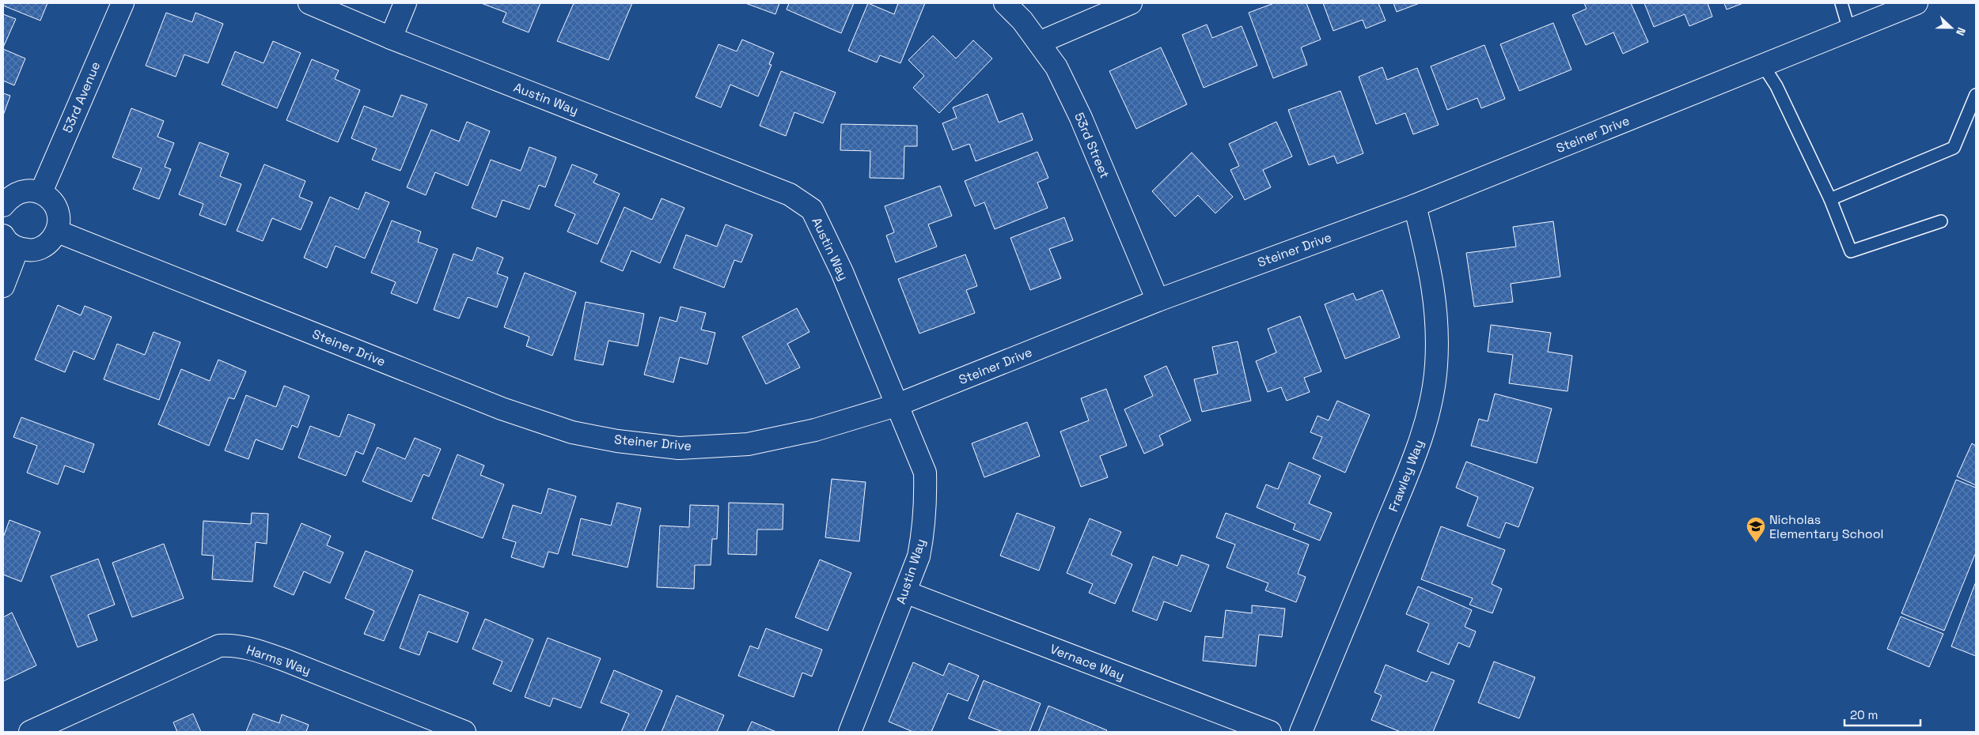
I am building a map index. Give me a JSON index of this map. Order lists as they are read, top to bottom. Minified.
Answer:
{"streets":{"street":["53rd Avenue","Austin Way","Steiner Drive","53rd Street","Frawley Way","Harms Way","Vernace Way"]},"crossings":[["Austin Way","Steiner Drive"],["Austin Way","Vernace Way"],["Steiner Drive","53rd Street"],["Steiner Drive","Frawley Way"]],"places":{"school or university":["Nicholas Elementary School"]},"scale_bar":"20 m","north":"right"}
